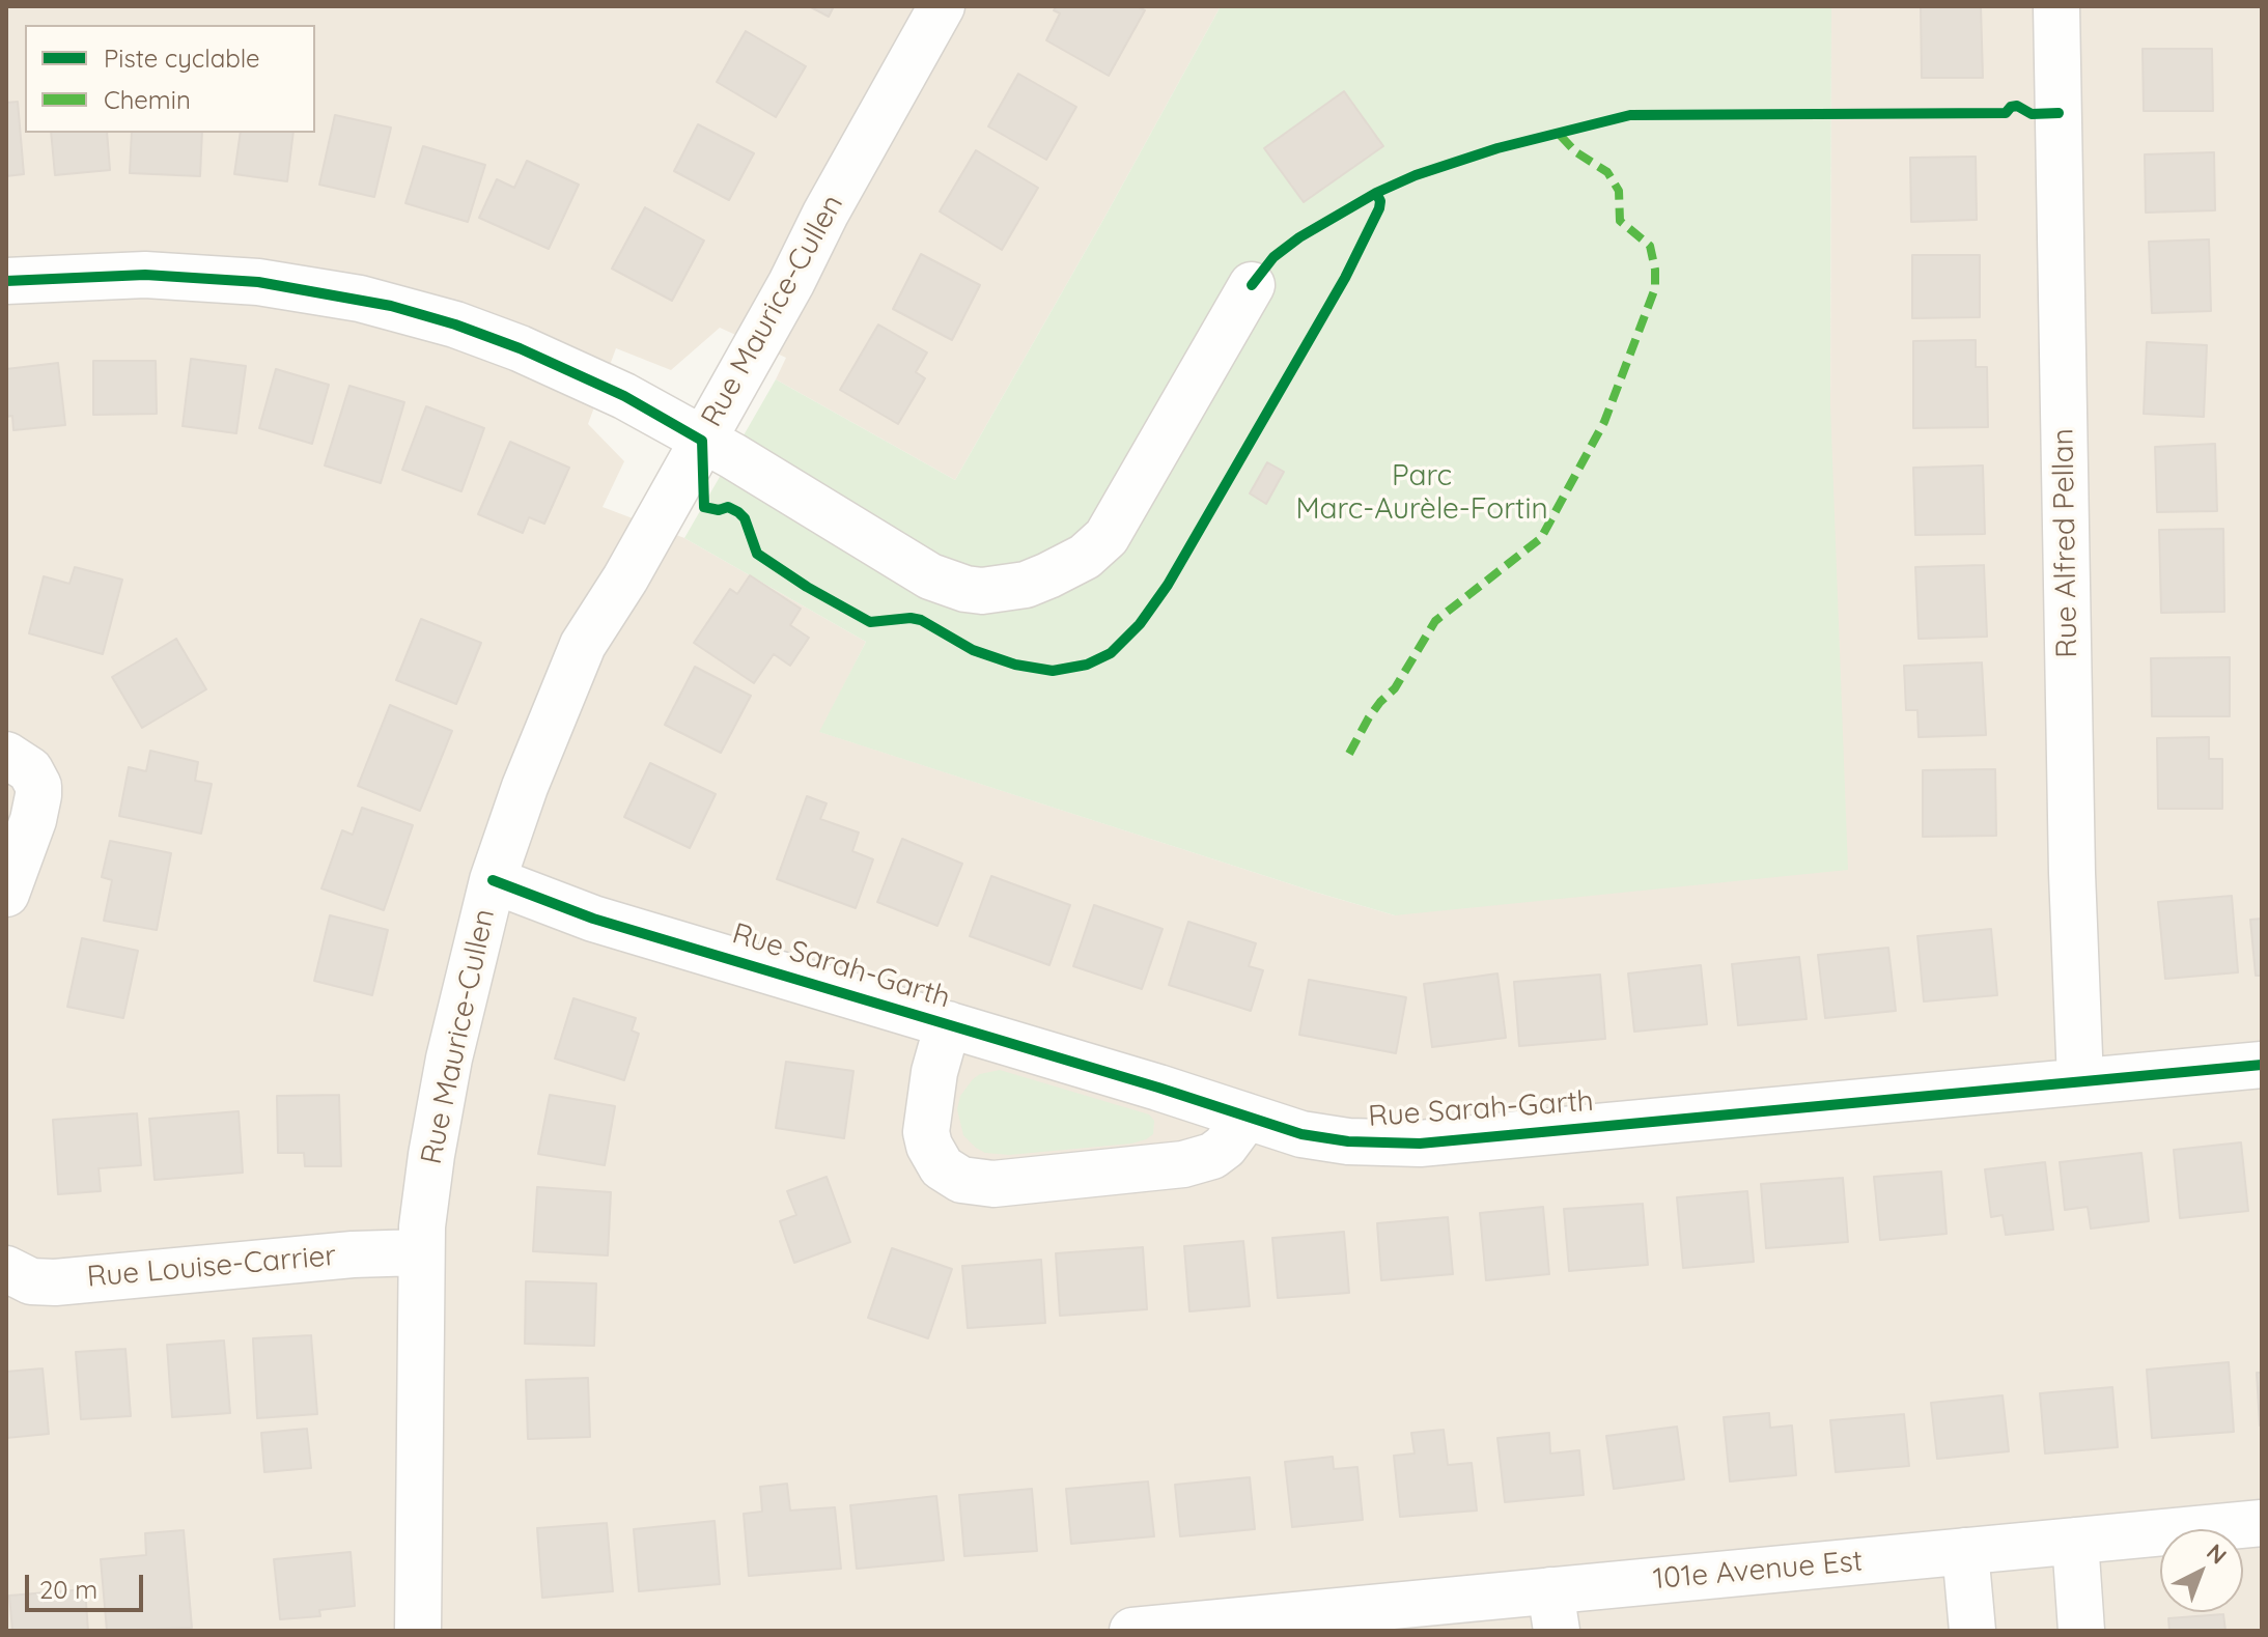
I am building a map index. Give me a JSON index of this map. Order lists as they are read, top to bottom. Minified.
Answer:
{"streets":{"street":["Rue Maurice-Cullen","Rue Alfred Pellan","Rue Sarah-Garth","Rue Louise-Carrier","101e Avenue Est"]},"crossings":[["Rue Maurice-Cullen","Rue Sarah-Garth"],["Rue Maurice-Cullen","Rue Louise-Carrier"],["Rue Alfred Pellan","Rue Sarah-Garth"]],"parks":["Parc Marc-Aurèle-Fortin"],"legend":["Piste cyclable","Chemin"],"scale_bar":"20 m","north":"top right"}
